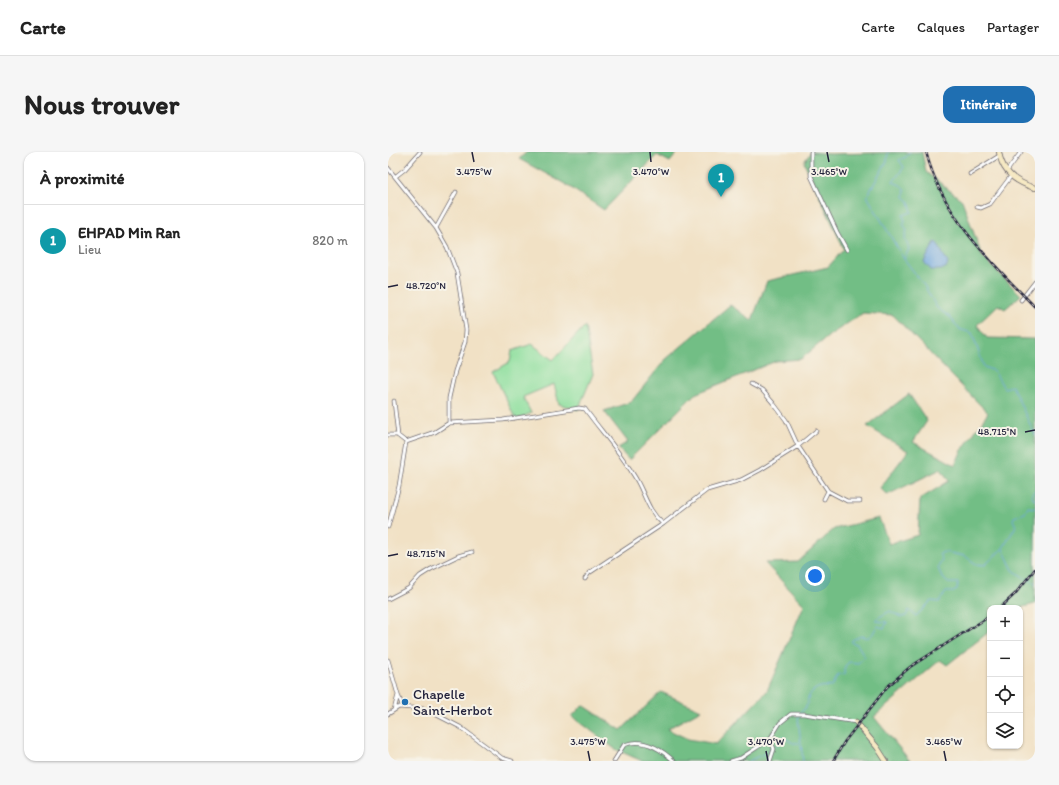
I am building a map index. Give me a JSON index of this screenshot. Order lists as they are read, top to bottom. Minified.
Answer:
{"places":["Chapelle Saint-Herbot"],"page":{"header":"Carte","nav":["Carte","Calques","Partager"],"buttons":"Itinéraire","title":"Nous trouver","heading":"À proximité","pins":"1","list":[{"mark":"1","name":"EHPAD Min Ran","note":"Lieu","value":"820 m"}],"map_buttons":["+","−"]},"coordinates":["3.475°W","3.470°W","3.465°W","48.720°N","48.715°N"]}
